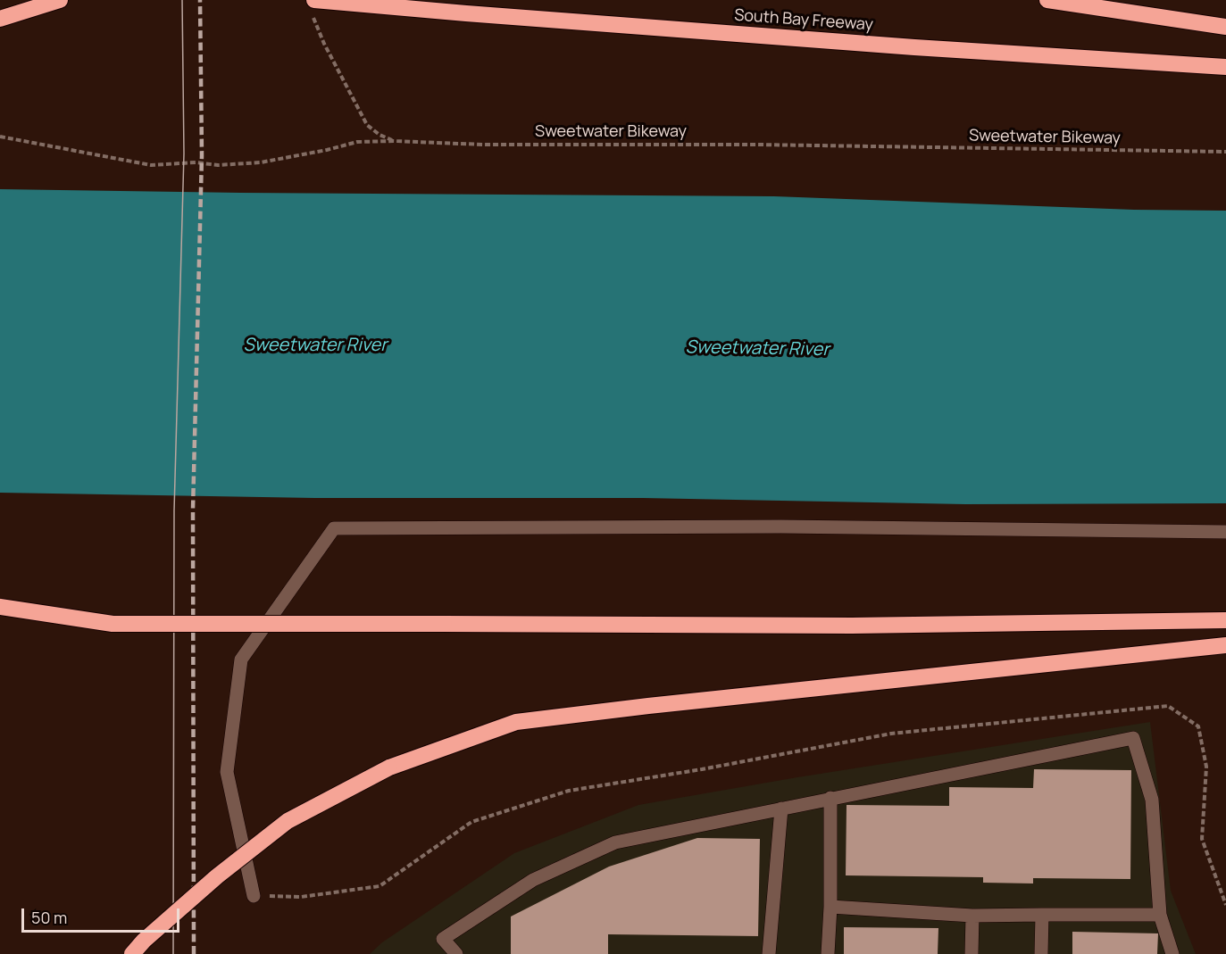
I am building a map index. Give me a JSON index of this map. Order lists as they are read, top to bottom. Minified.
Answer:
{"streets":{"highway":["South Bay Freeway"],"path":["Sweetwater Bikeway"]},"water":["Sweetwater River"],"scale_bar":"50 m"}
